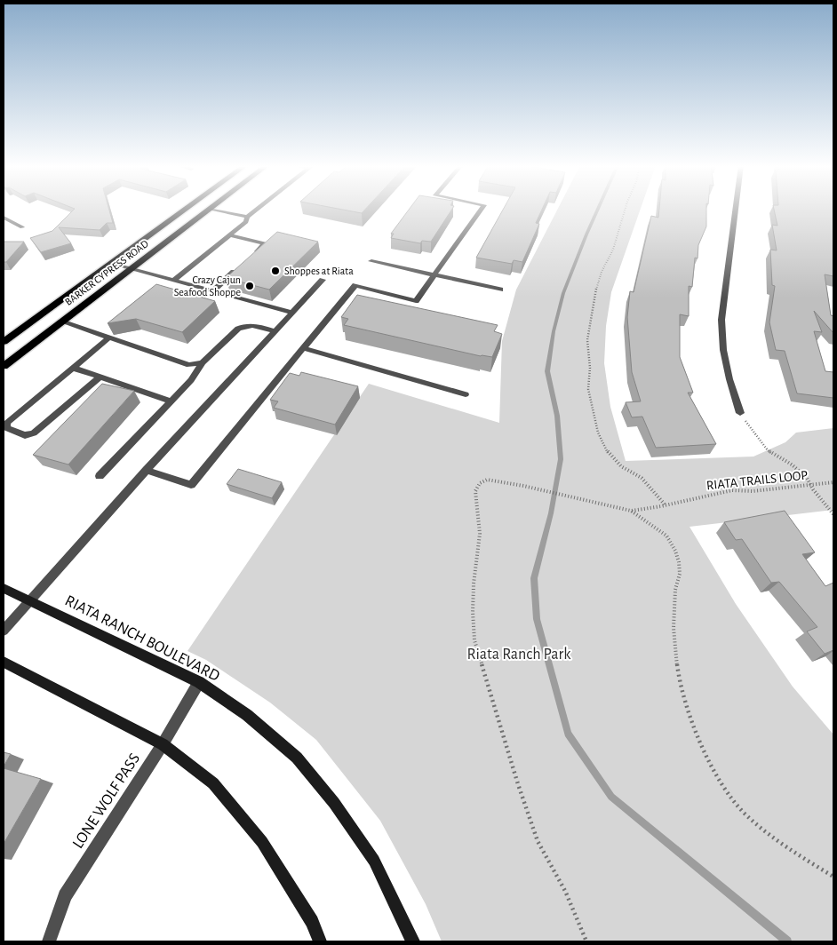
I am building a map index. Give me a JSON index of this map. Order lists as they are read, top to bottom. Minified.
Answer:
{"streets":{"main road":["BARKER CYPRESS ROAD"],"street":["RIATA RANCH BOULEVARD","LONE WOLF PASS"],"path":["RIATA TRAILS LOOP"]},"crossings":[["RIATA RANCH BOULEVARD","LONE WOLF PASS"]],"parks":["Riata Ranch Park"],"places":["Shoppes at Riata","Crazy Cajun Seafood Shoppe"]}
